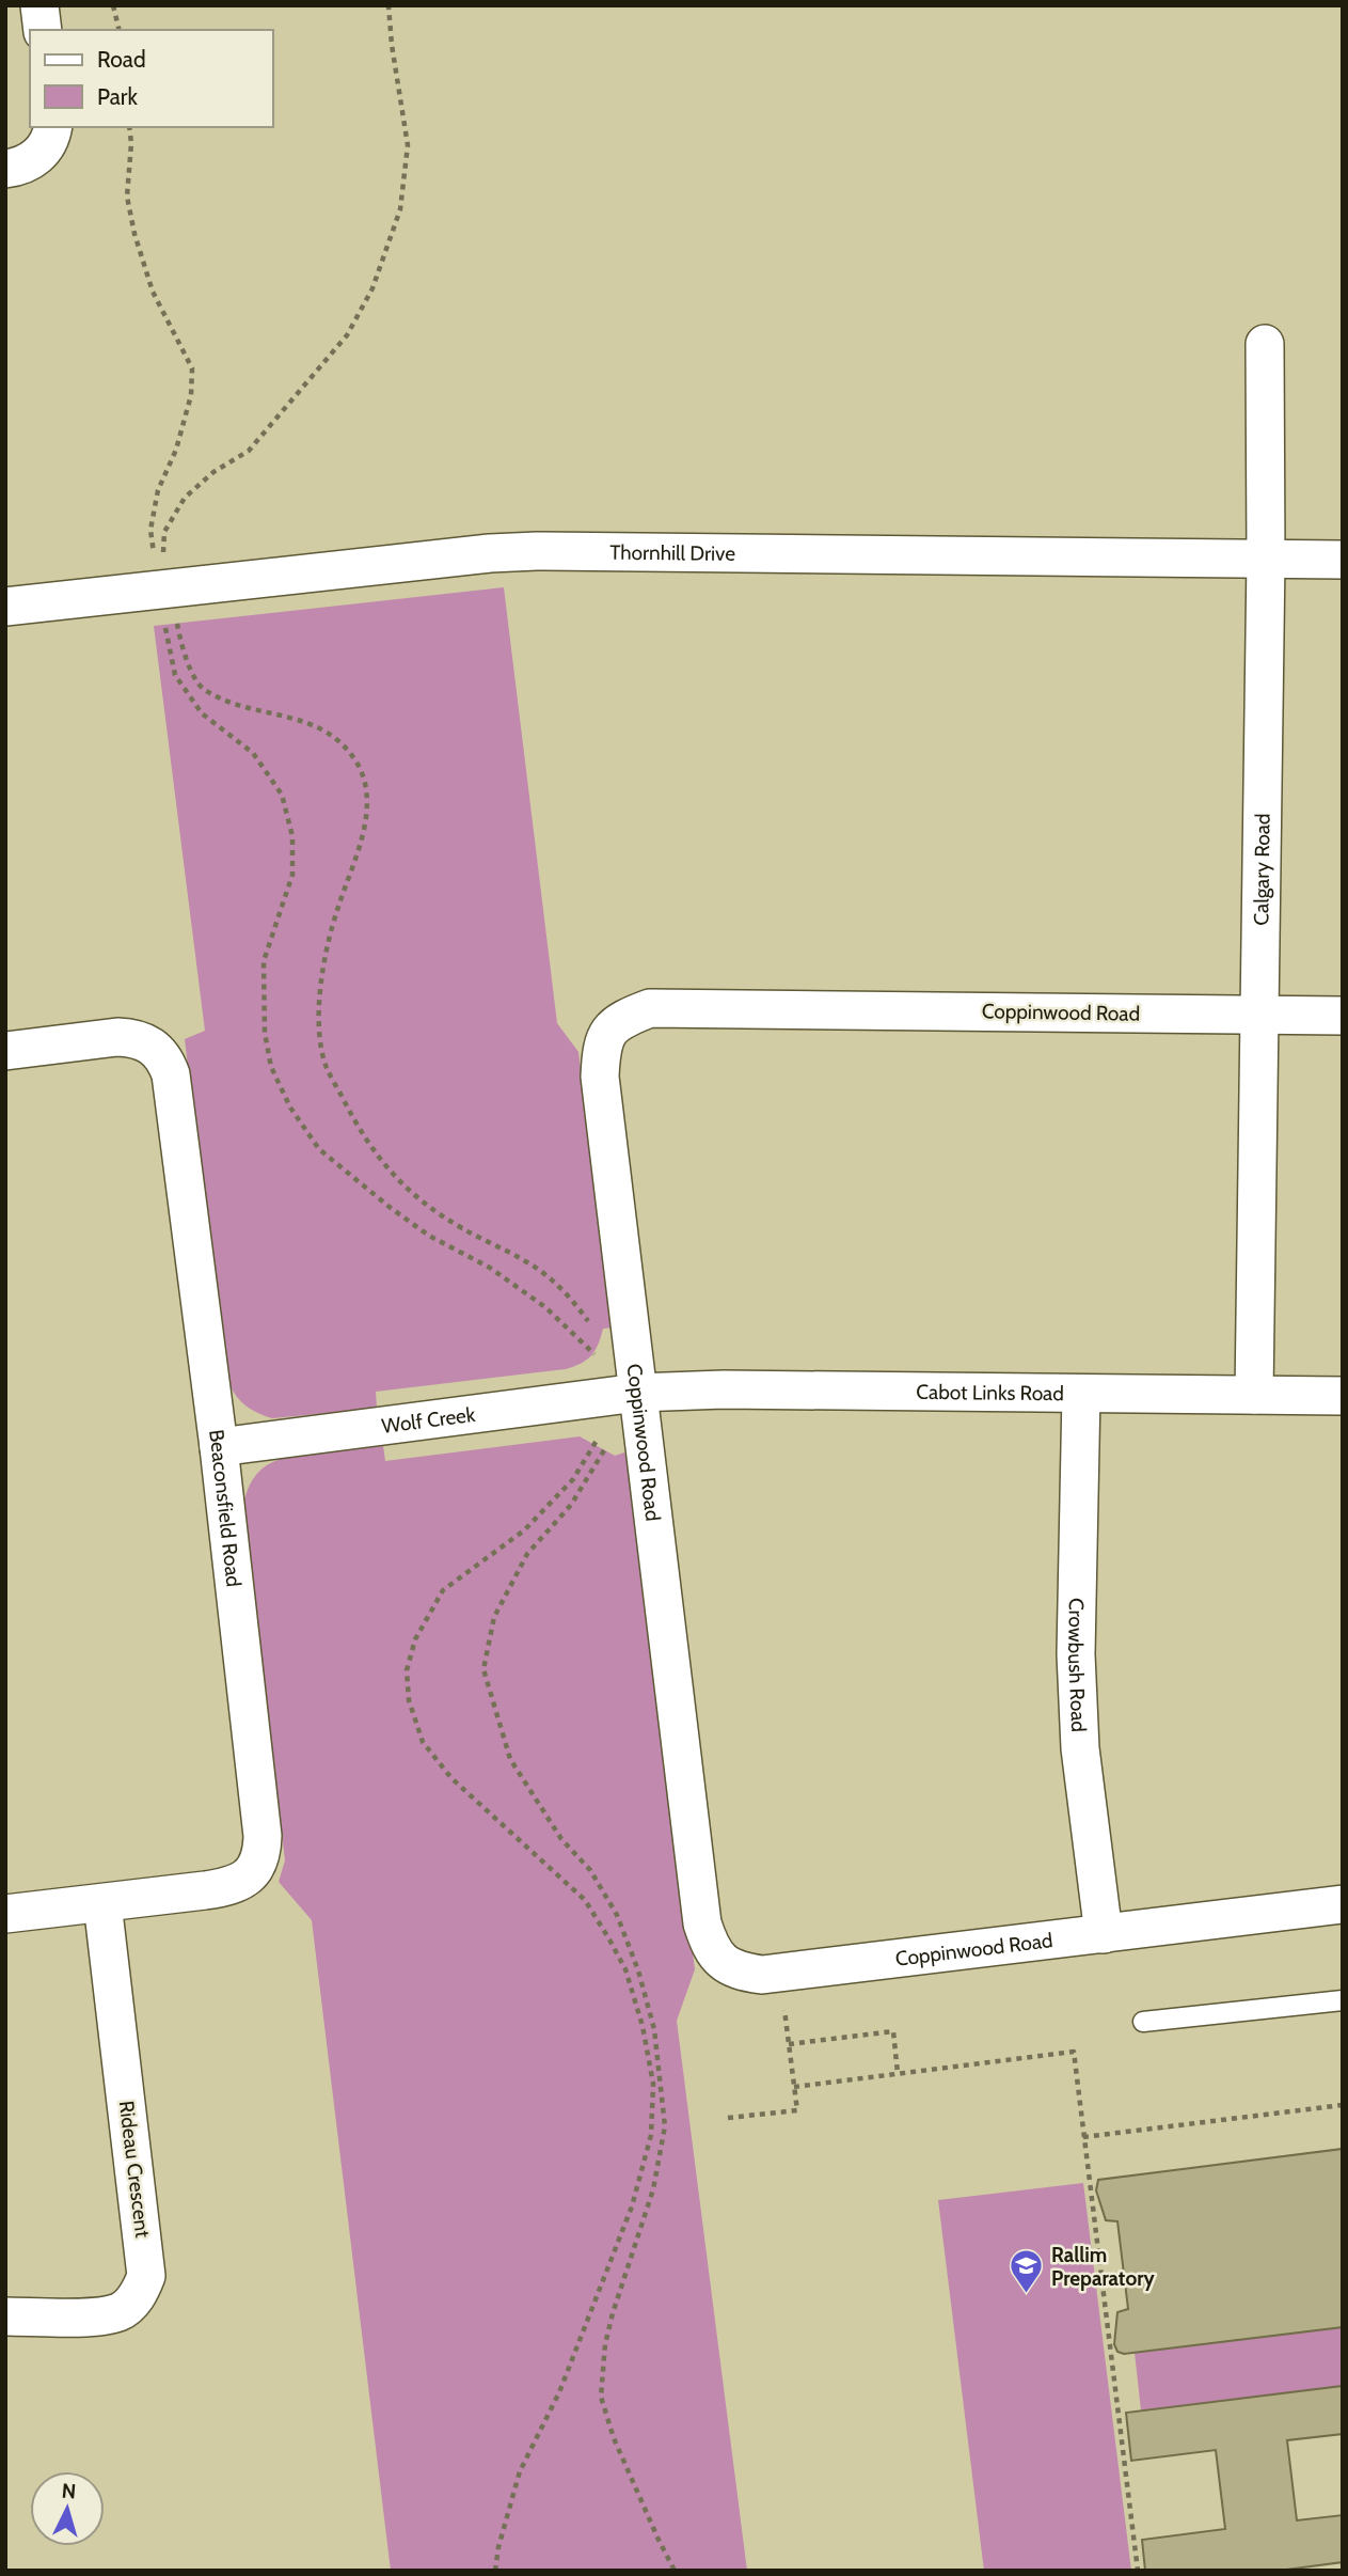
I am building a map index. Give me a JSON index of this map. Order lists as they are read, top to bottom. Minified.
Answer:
{"streets":{"street":["Thornhill Drive","Calgary Road","Coppinwood Road","Cabot Links Road","Wolf Creek","Beaconsfield Road","Crowbush Road","Rideau Crescent"]},"crossings":[["Thornhill Drive","Calgary Road"],["Calgary Road","Coppinwood Road"],["Calgary Road","Cabot Links Road"],["Coppinwood Road","Cabot Links Road"],["Coppinwood Road","Wolf Creek"],["Coppinwood Road","Crowbush Road"],["Cabot Links Road","Wolf Creek"],["Cabot Links Road","Crowbush Road"],["Wolf Creek","Beaconsfield Road"],["Beaconsfield Road","Rideau Crescent"]],"places":{"school or university":["Rallim Preparatory"]},"legend":["Road","Park"],"north":"top"}
